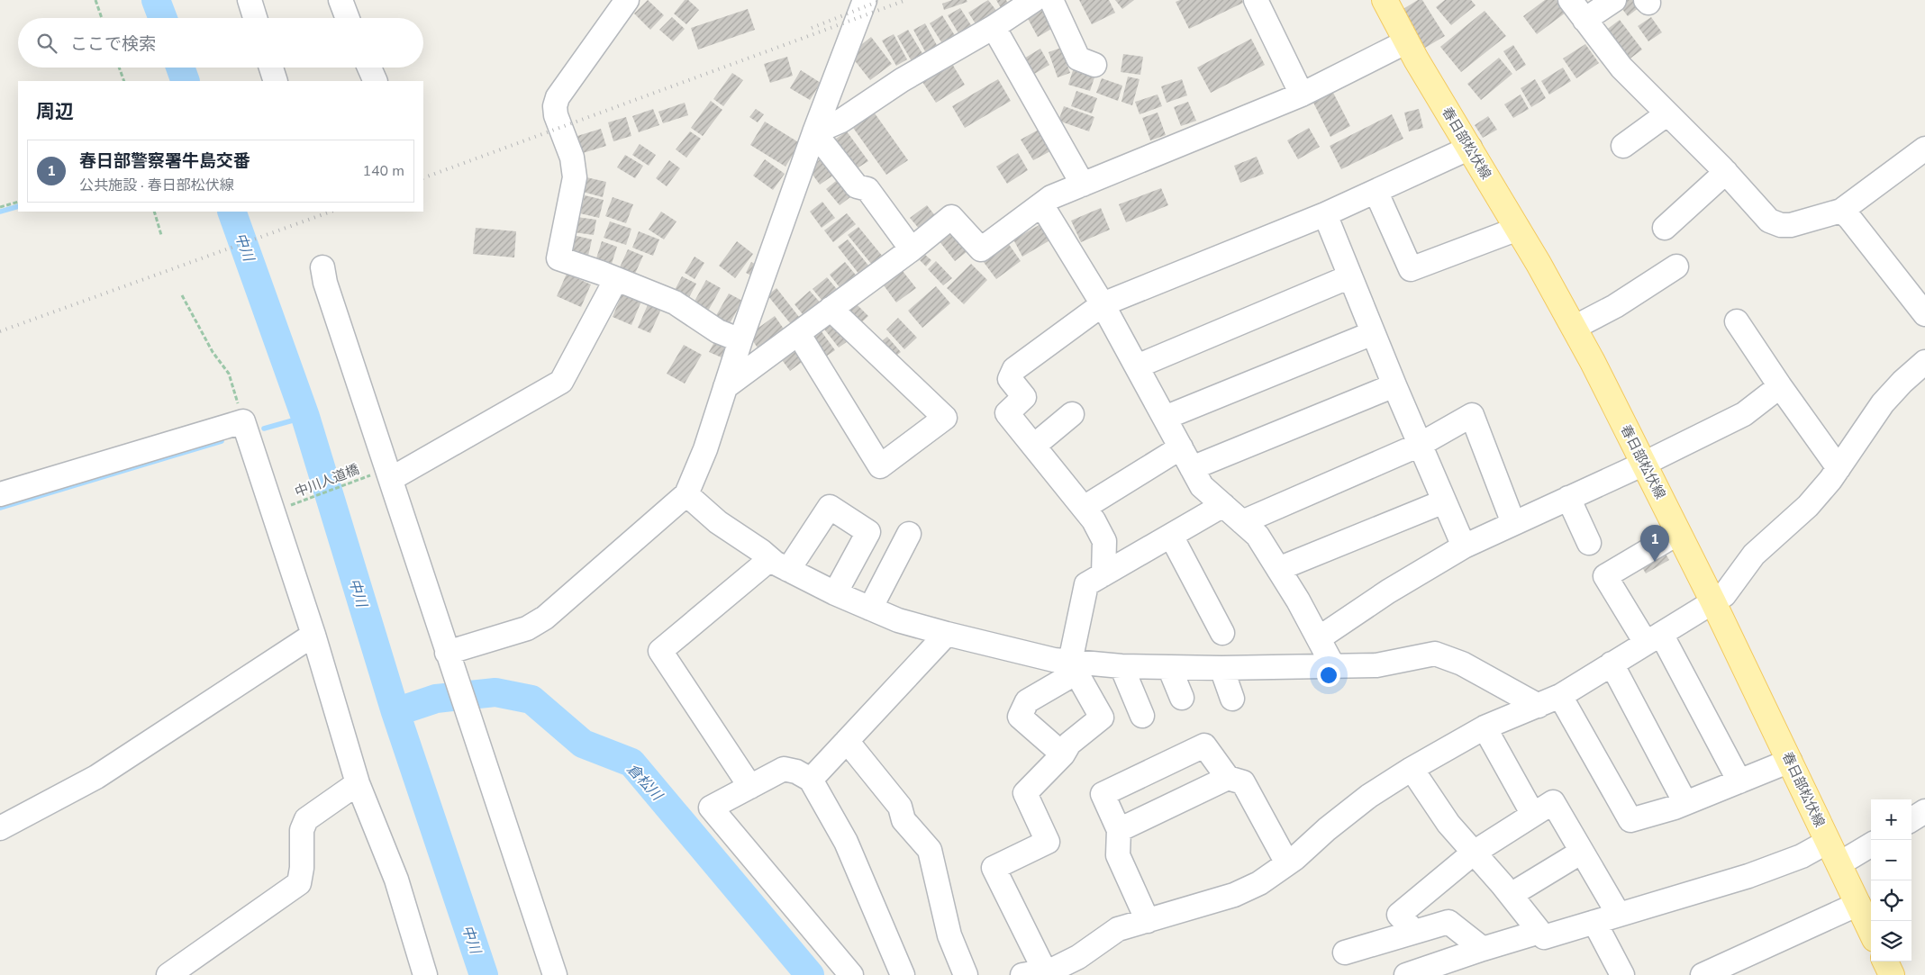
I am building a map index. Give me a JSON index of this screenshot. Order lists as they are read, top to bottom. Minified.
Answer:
{"streets":{"main road":["春日部松伏線"],"path":["中川人道橋"]},"water":["中川","倉松川"],"page":{"search":"ここで検索","heading":"周辺","list":[{"mark":"1","name":"春日部警察署牛島交番","note":"公共施設 · 春日部松伏線","value":"140 m"}],"pins":"1","map_buttons":["+","−"]}}
